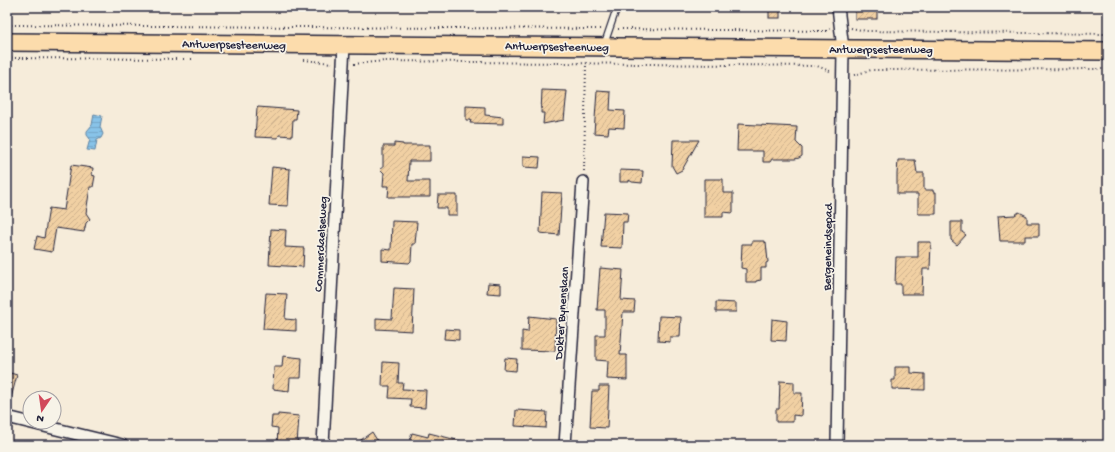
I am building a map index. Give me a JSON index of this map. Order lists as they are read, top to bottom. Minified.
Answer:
{"streets":{"main road":["Antwerpsesteenweg"],"street":["Commerdaelseweg","Bergeneindsepad","Dokter Bynenslaan"]},"crossings":[["Antwerpsesteenweg","Commerdaelseweg"],["Antwerpsesteenweg","Bergeneindsepad"]],"north":"bottom"}
